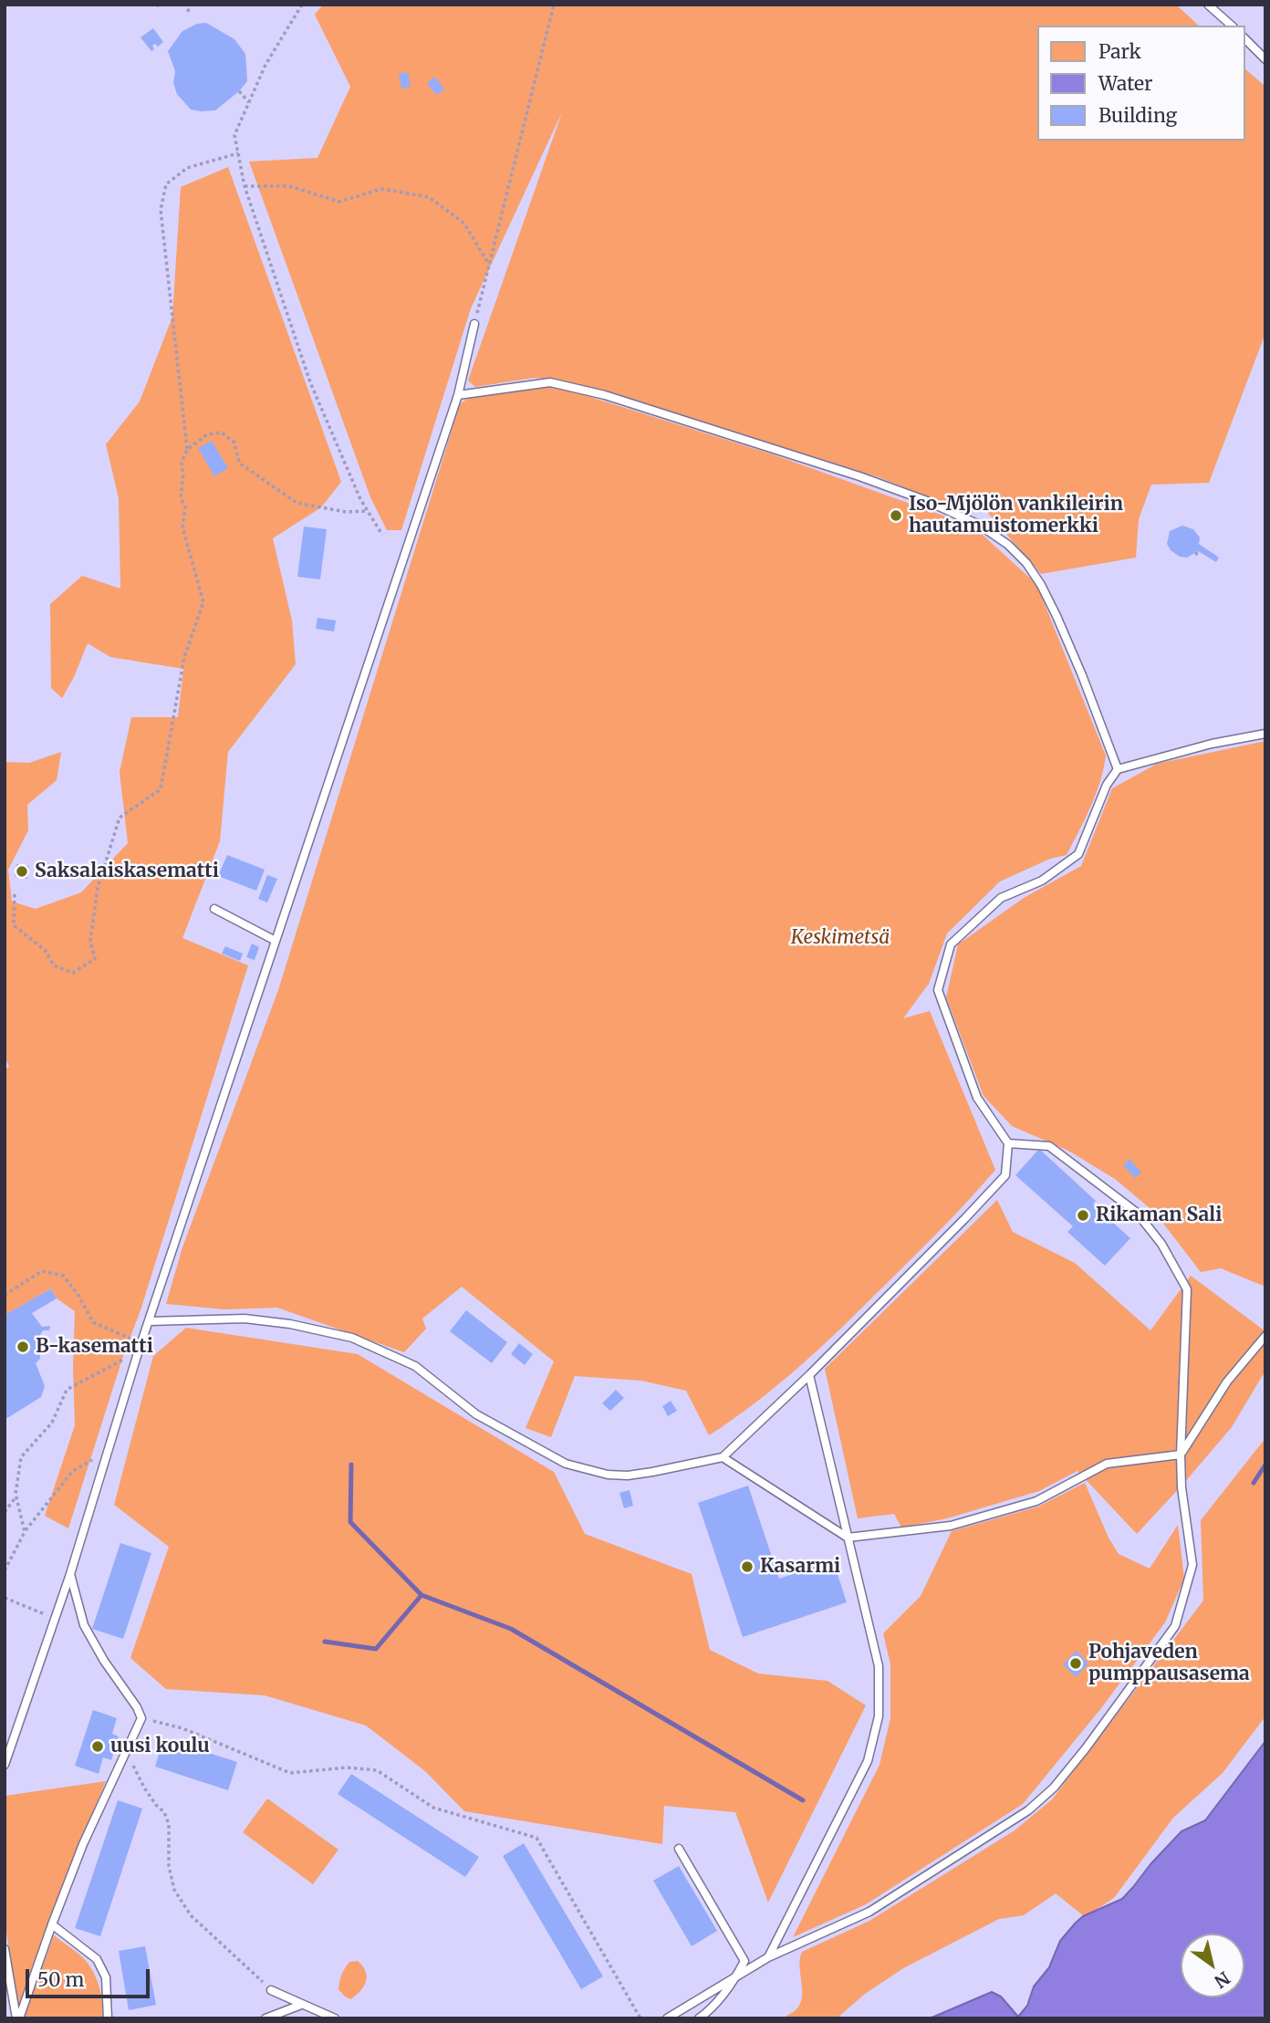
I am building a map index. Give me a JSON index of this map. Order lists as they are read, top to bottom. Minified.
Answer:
{"parks":["Keskimetsä"],"places":["Iso-Mjölön vankileirin hautamuistomerkki","Saksalaiskasematti","Rikaman Sali","B-kasematti","Kasarmi","Pohjaveden pumppausasema","uusi koulu"],"legend":["Park","Water","Building"],"scale_bar":"50 m","north":"bottom right"}
